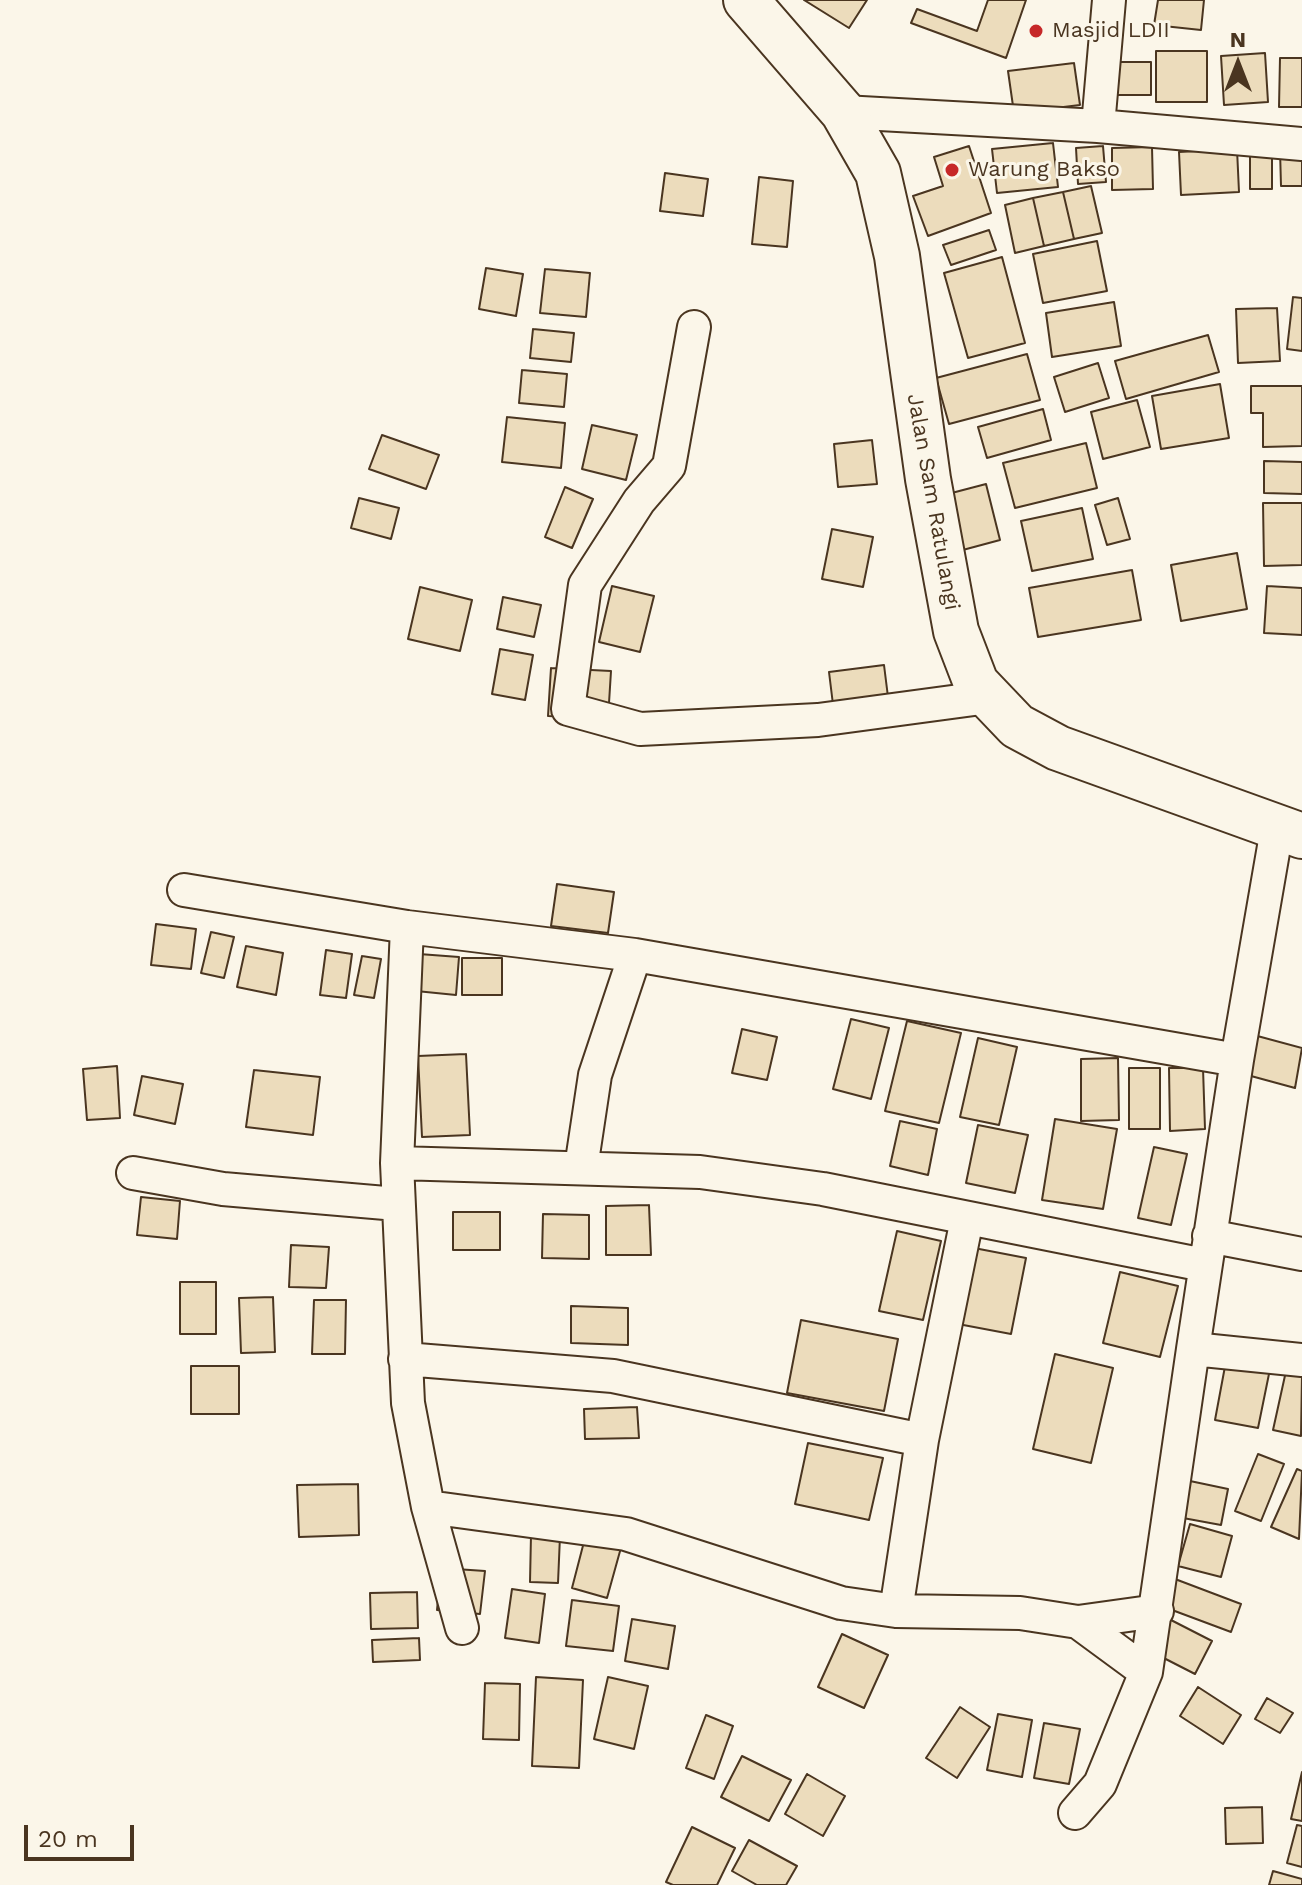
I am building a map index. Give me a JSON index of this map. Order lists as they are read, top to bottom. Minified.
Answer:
{"streets":{"street":["Jalan Sam Ratulangi"]},"places":["Masjid LDII","Warung Bakso"],"scale_bar":"20 m","north":"top"}
